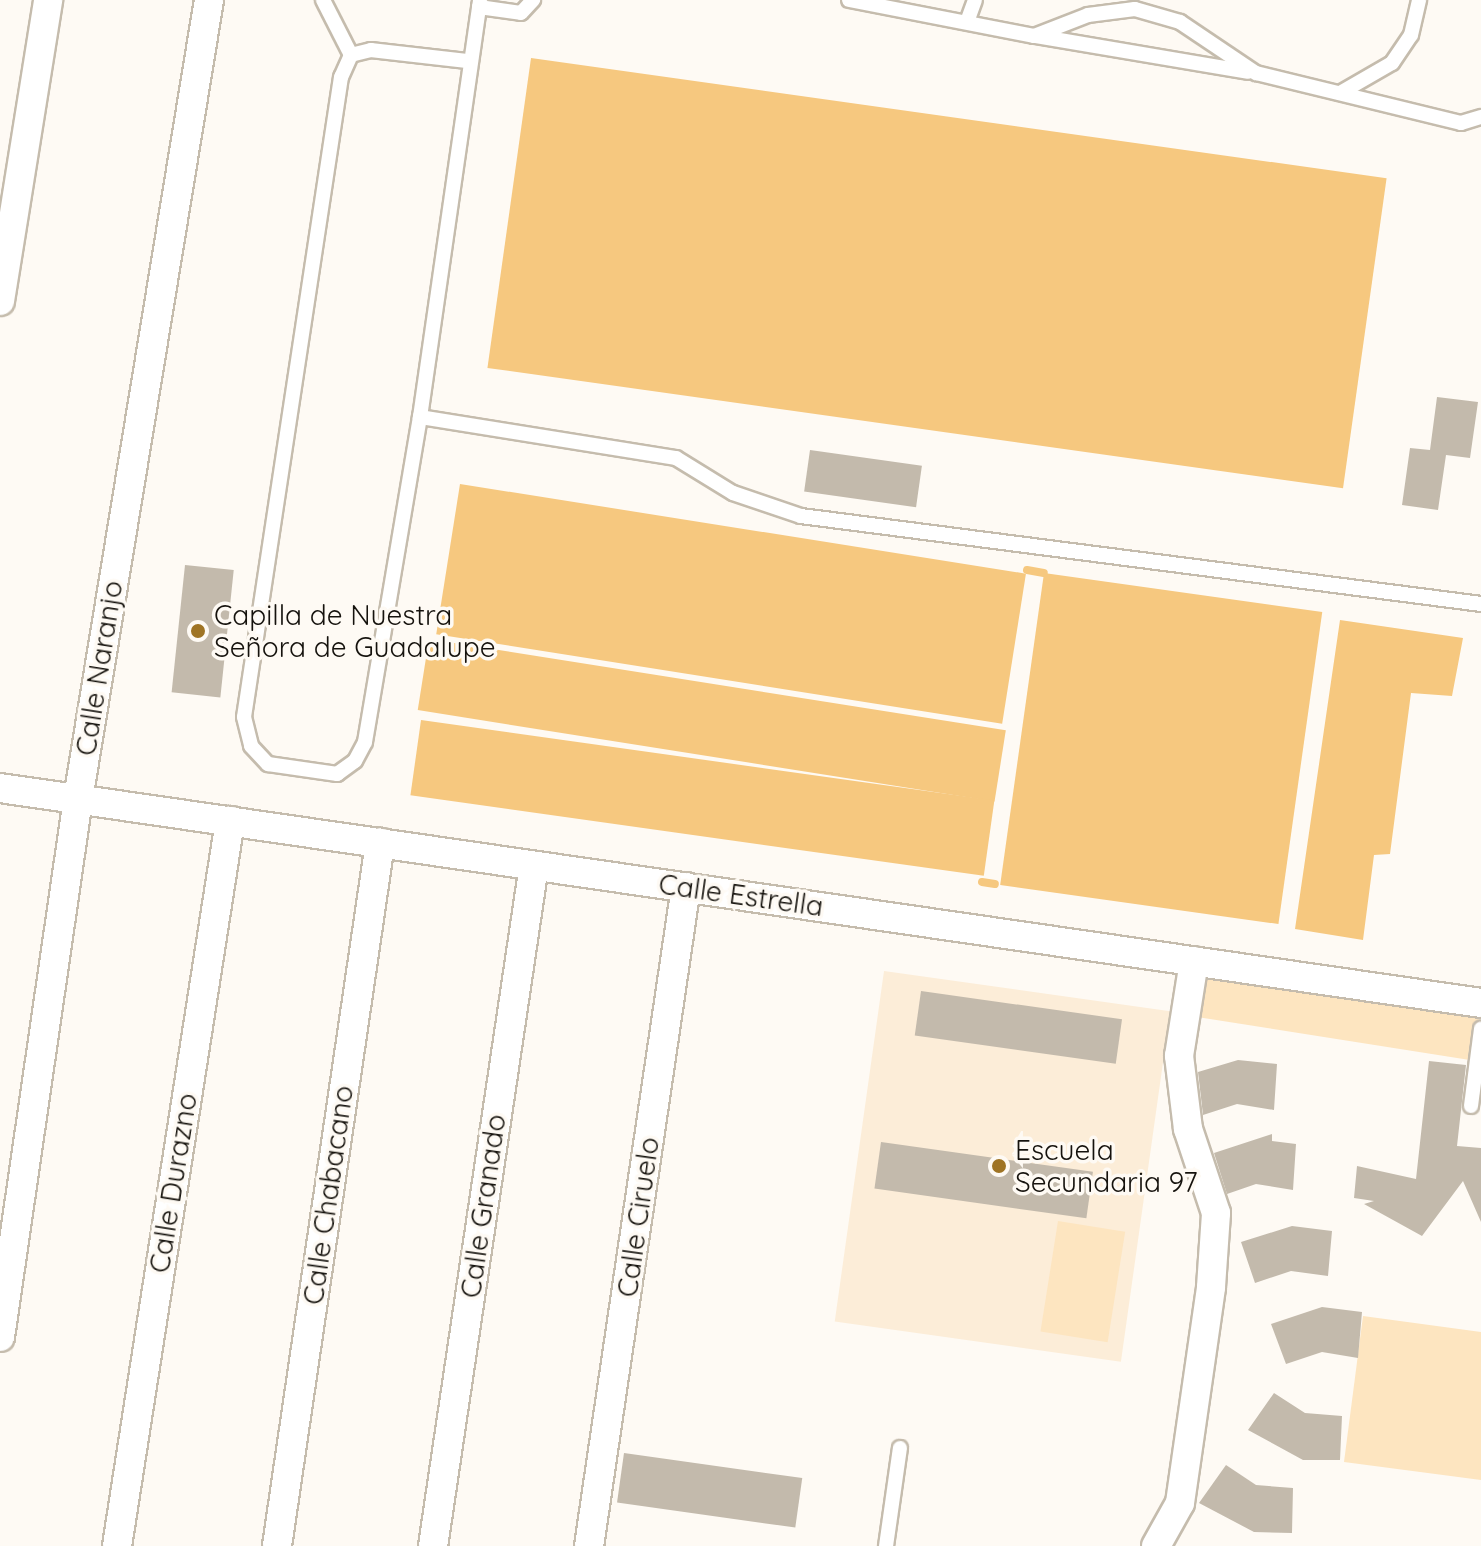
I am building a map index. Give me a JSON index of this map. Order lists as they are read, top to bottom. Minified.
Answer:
{"streets":{"street":["Calle Naranjo","Calle Estrella","Calle Durazno","Calle Chabacano","Calle Granado","Calle Ciruelo"]},"crossings":[["Calle Naranjo","Calle Estrella"],["Calle Estrella","Calle Durazno"],["Calle Estrella","Calle Chabacano"],["Calle Estrella","Calle Granado"],["Calle Estrella","Calle Ciruelo"]],"places":["Capilla de Nuestra Señora de Guadalupe","Escuela Secundaria 97"]}
